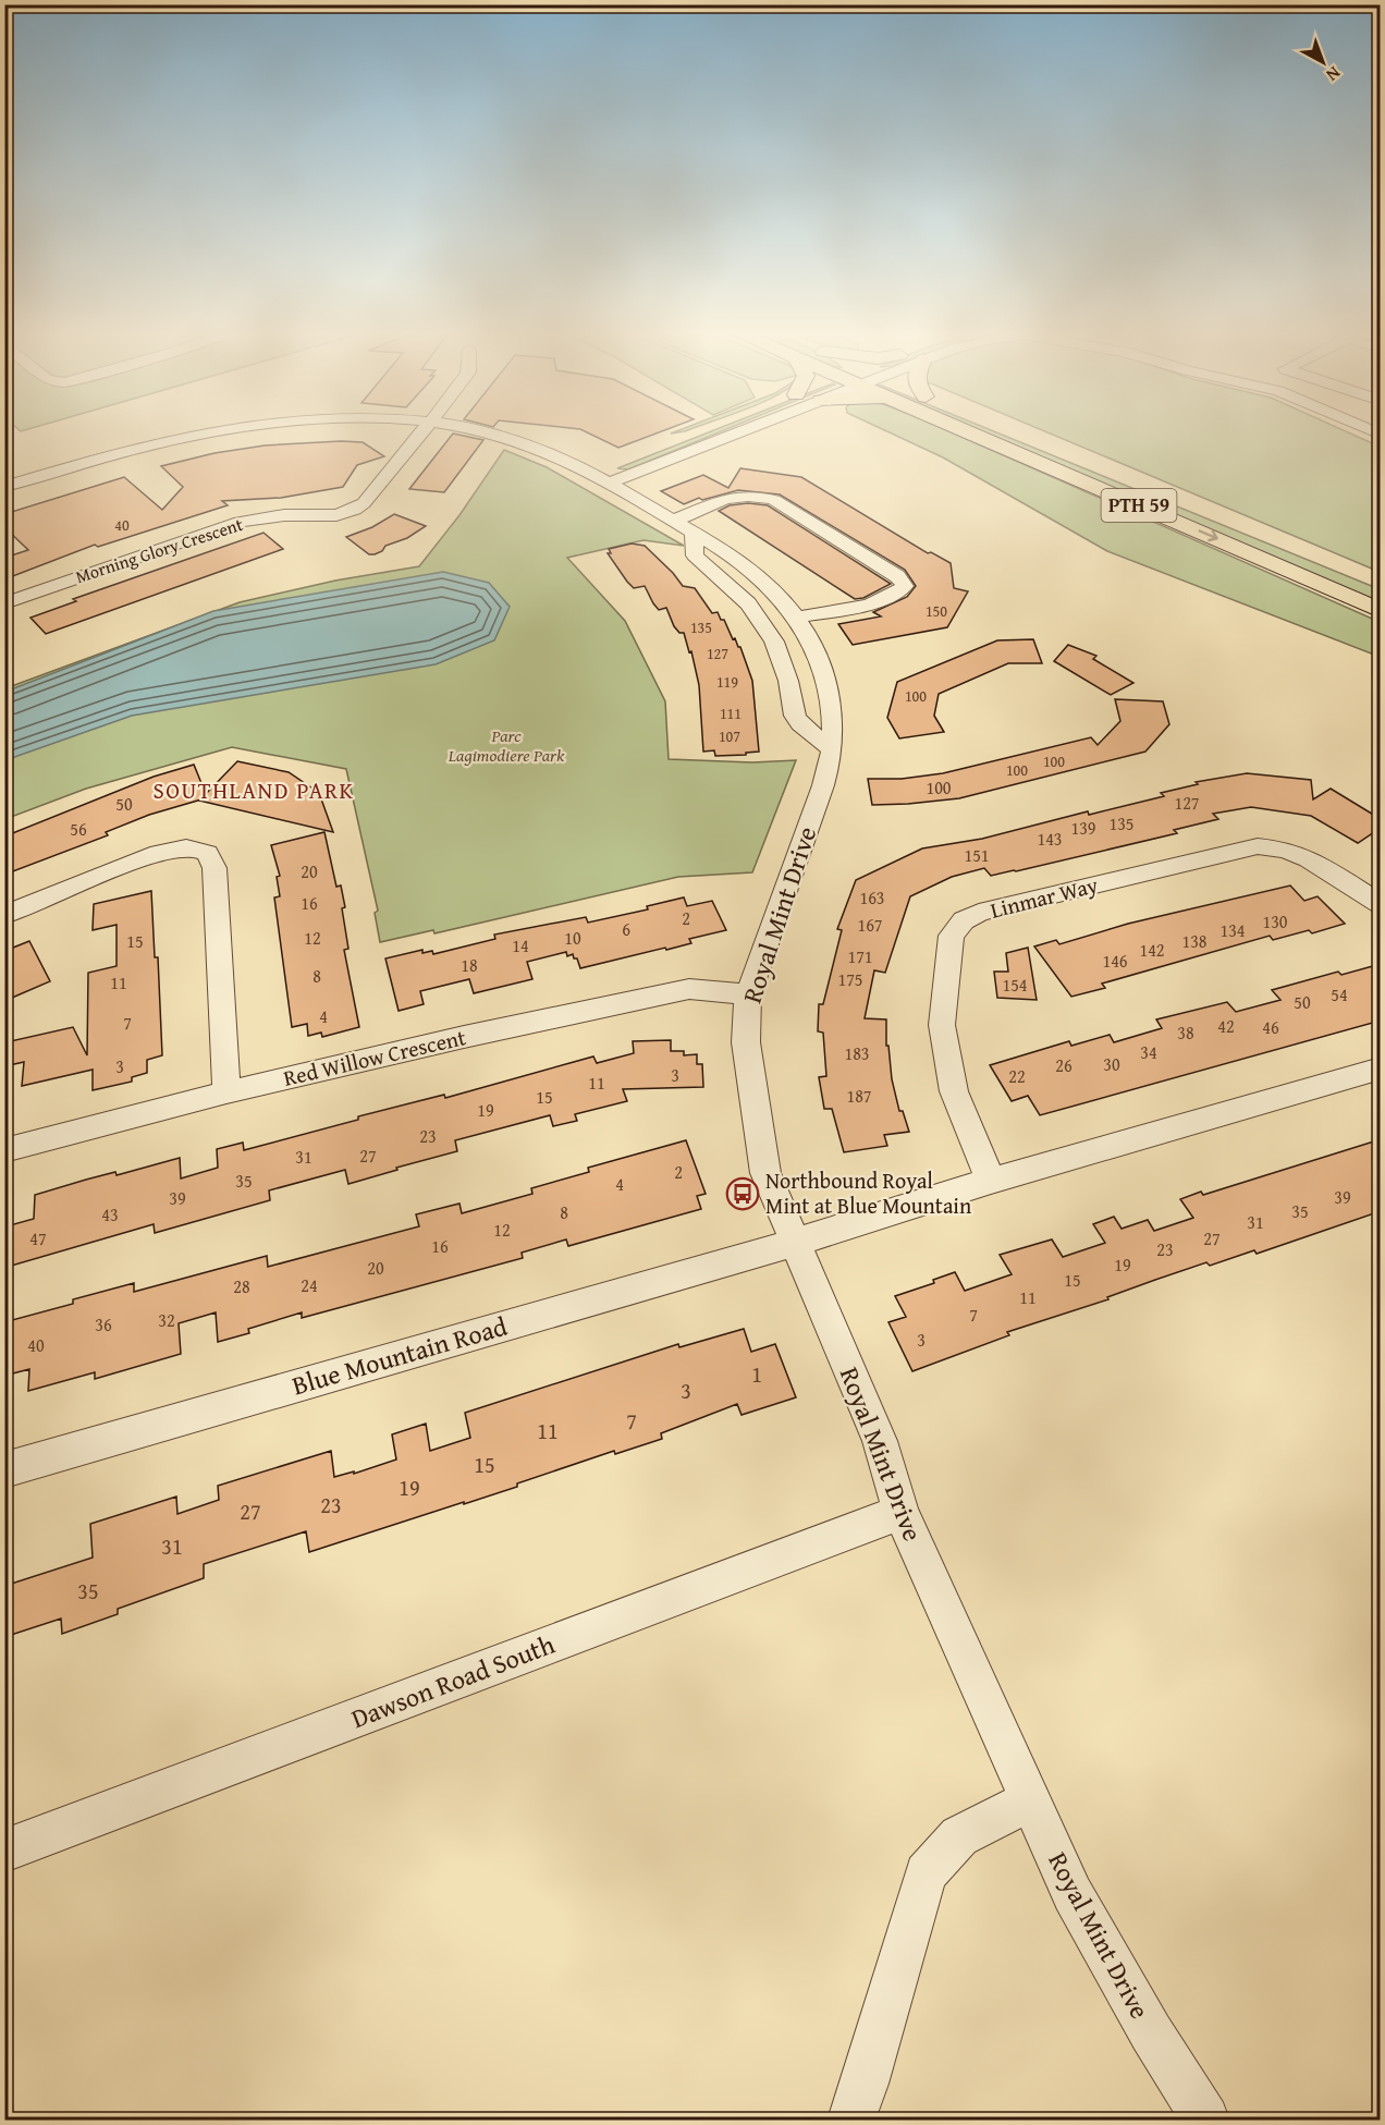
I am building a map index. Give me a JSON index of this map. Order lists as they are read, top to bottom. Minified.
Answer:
{"streets":{"main road":["PTH 59"],"street":["Morning Glory Crescent","Linmar Way","Royal Mint Drive","Red Willow Crescent","Blue Mountain Road","Dawson Road South"]},"crossings":[["Royal Mint Drive","Red Willow Crescent"],["Royal Mint Drive","Blue Mountain Road"],["Royal Mint Drive","Dawson Road South"]],"districts":["SOUTHLAND PARK"],"parks":["Parc Lagimodiere Park"],"places":{"bus stop":["Northbound Royal Mint at Blue Mountain"]},"house_numbers":["40","150","135","127","119","100","111","107","100","100","100","127","50","135","139","56","143","151","20","163","16","2","130","167","6","134","12","10","15","138","14","142","171","146","18","8","175","11","154","54","50","4","7","42","46","38","34","183","30","26","3","3","22","11","187","15","19","23","27","31","2","35","4","39","39","35","8","43","31","12","47","27","16","23","19","20","15","24","28","11","7","32","36","3","40","1","3","7","11","15","19","23","27","31","35"],"north":"bottom right"}
